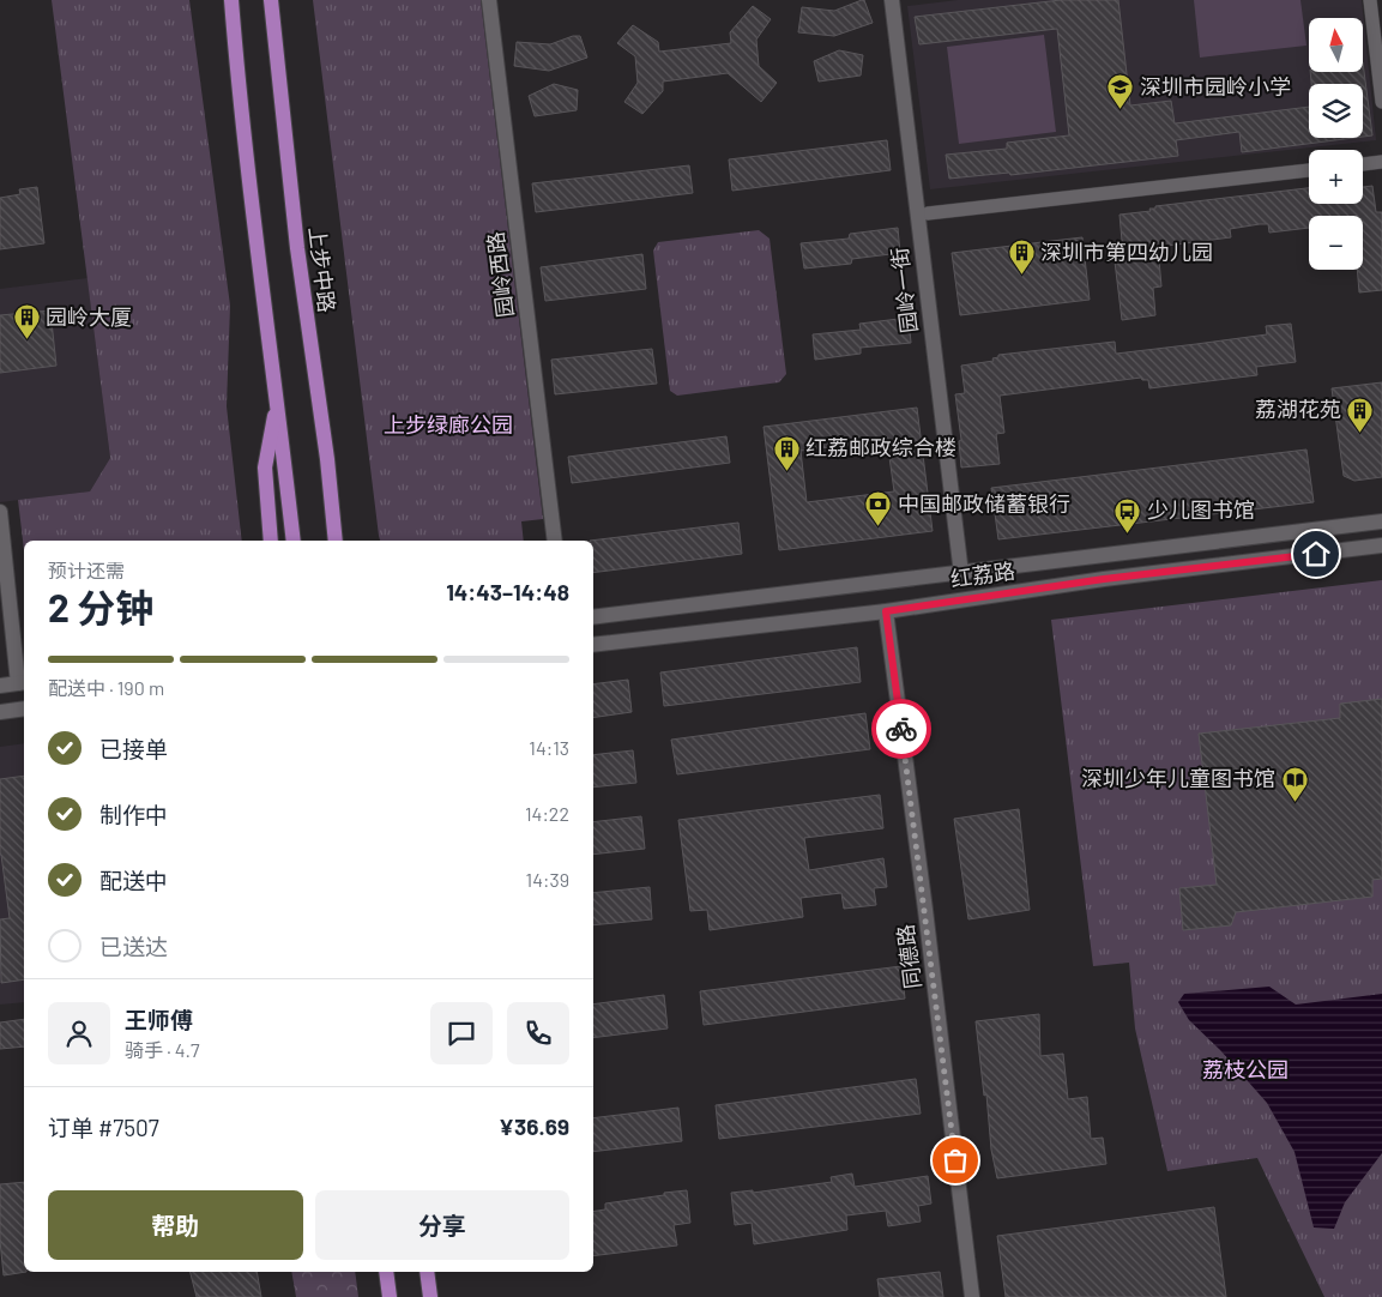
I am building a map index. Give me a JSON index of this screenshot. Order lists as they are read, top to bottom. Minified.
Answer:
{"streets":{"main road":["上步中路"],"street":["园岭西路","园岭一街","红荔路","同德路"]},"crossings":[["园岭一街","红荔路"],["红荔路","同德路"]],"parks":["上步绿廊公园","荔枝公园"],"places":{"school or university":["深圳市园岭小学"],"building":["深圳市第四幼儿园","园岭大厦","荔湖花苑","红荔邮政综合楼"],"bank":["中国邮政储蓄银行"],"bus stop":["少儿图书馆"],"library":["深圳少年儿童图书馆"]},"north":"top","page":{"map_buttons":["+","−"],"heading":["2 分钟","预计还需","14:43–14:48"],"panel":["王师傅","骑手 · 4.7","订单 #7507","¥36.69"],"bar":"配送中 · 190 m","list":[["已接单","14:13"],["制作中","14:22"],["配送中","14:39"],"已送达"],"buttons":["帮助","分享"]}}
